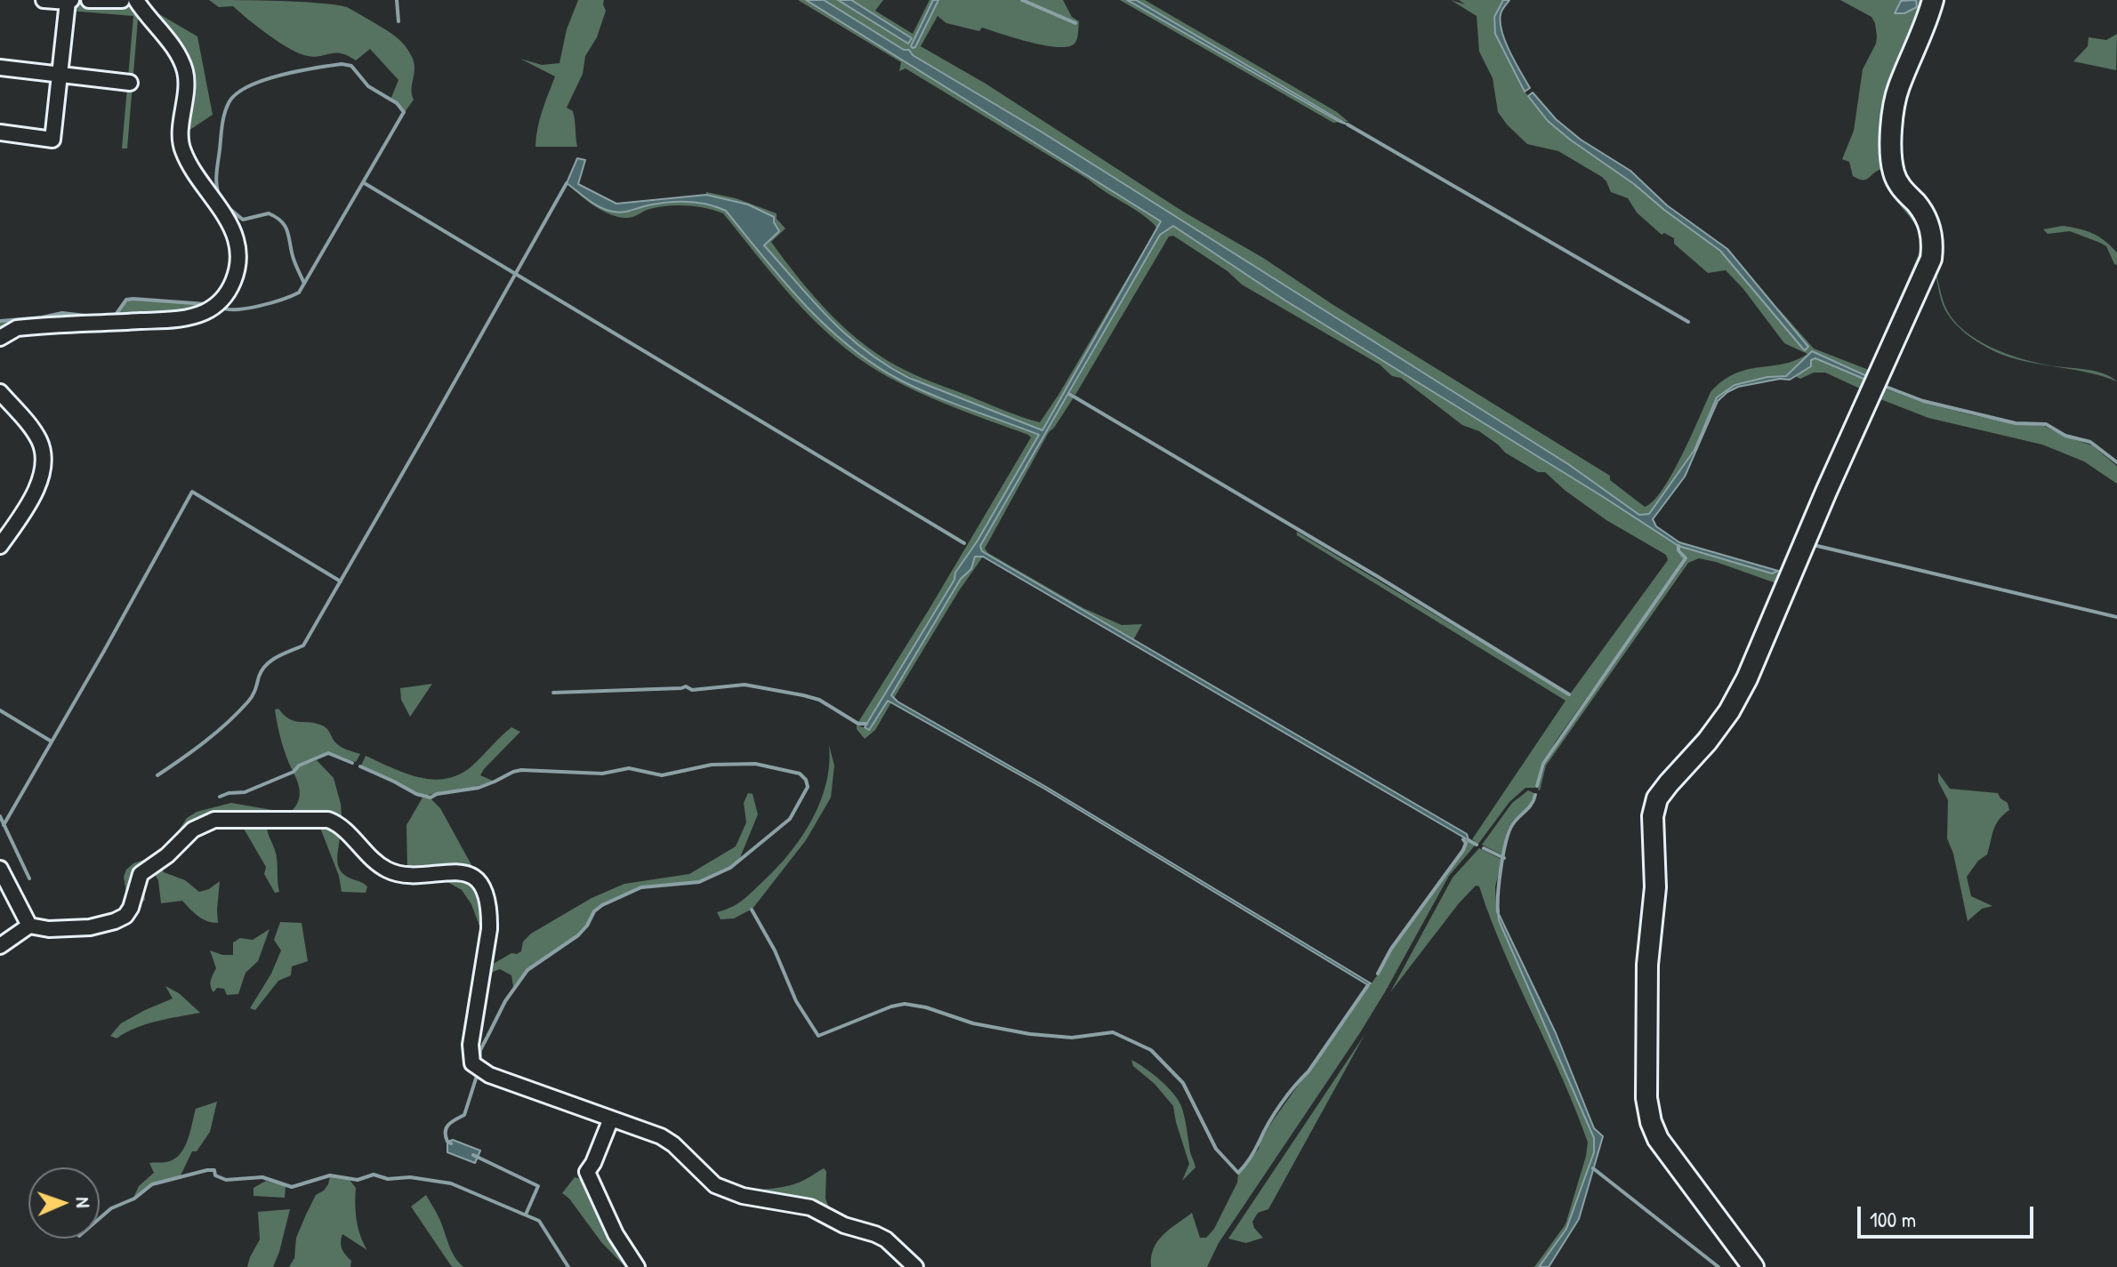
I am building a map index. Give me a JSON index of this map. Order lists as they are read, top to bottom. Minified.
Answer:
{"scale_bar":"100 m","north":"right"}
